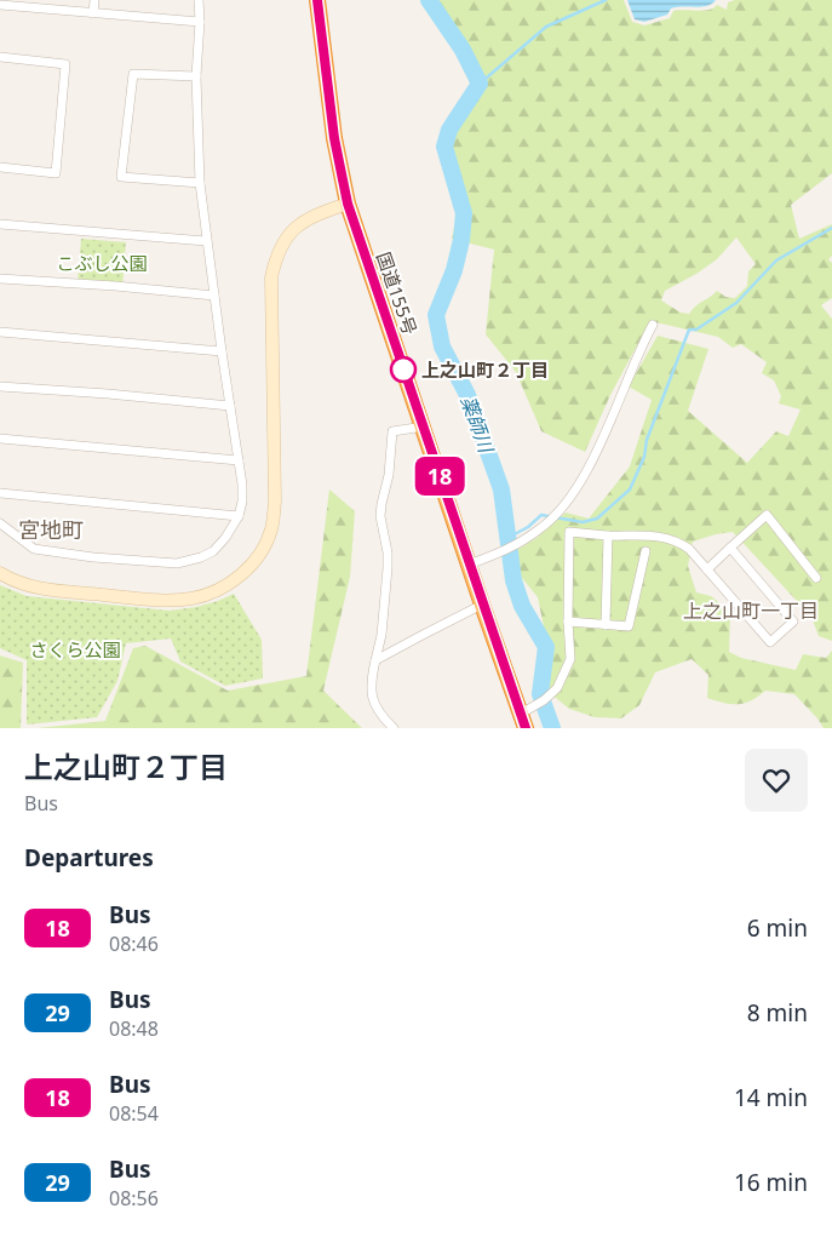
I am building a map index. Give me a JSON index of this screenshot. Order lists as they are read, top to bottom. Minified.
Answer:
{"streets":{"highway":["国道155号"]},"districts":["宮地町","上之山町一丁目"],"water":["薬師川"],"parks":["こぶし公園","さくら公園"],"places":["上之山町２丁目"],"lines":["bus line 18"],"page":{"on_map":"18","heading":[["上之山町２丁目","Bus"],"Departures"],"list":[{"mark":"18","name":"Bus","note":"08:46","value":"6 min"},{"mark":"29","name":"Bus","note":"08:48","value":"8 min"},{"mark":"18","name":"Bus","note":"08:54","value":"14 min"},{"mark":"29","name":"Bus","note":"08:56","value":"16 min"}]}}
